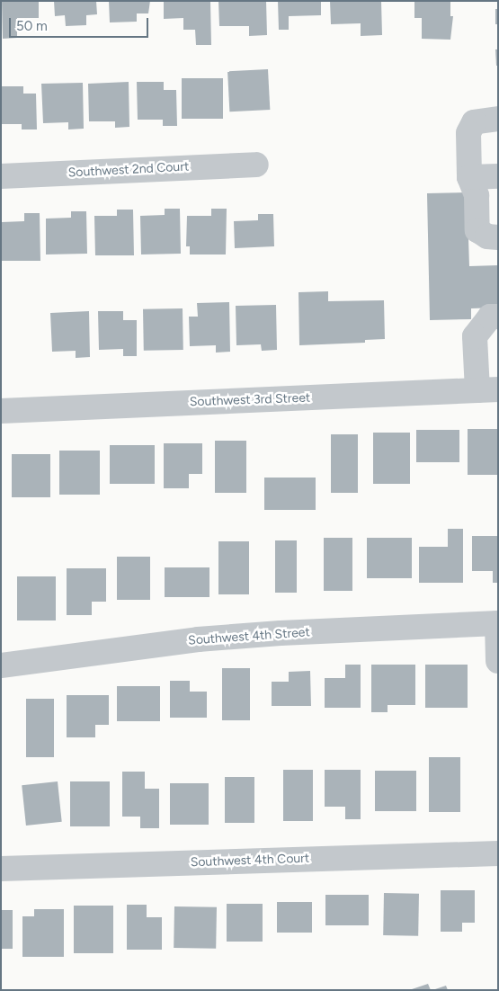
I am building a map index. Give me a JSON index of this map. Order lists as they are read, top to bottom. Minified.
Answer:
{"streets":{"street":["Southwest 2nd Court","Southwest 3rd Street","Southwest 4th Street","Southwest 4th Court"]},"scale_bar":"50 m"}
